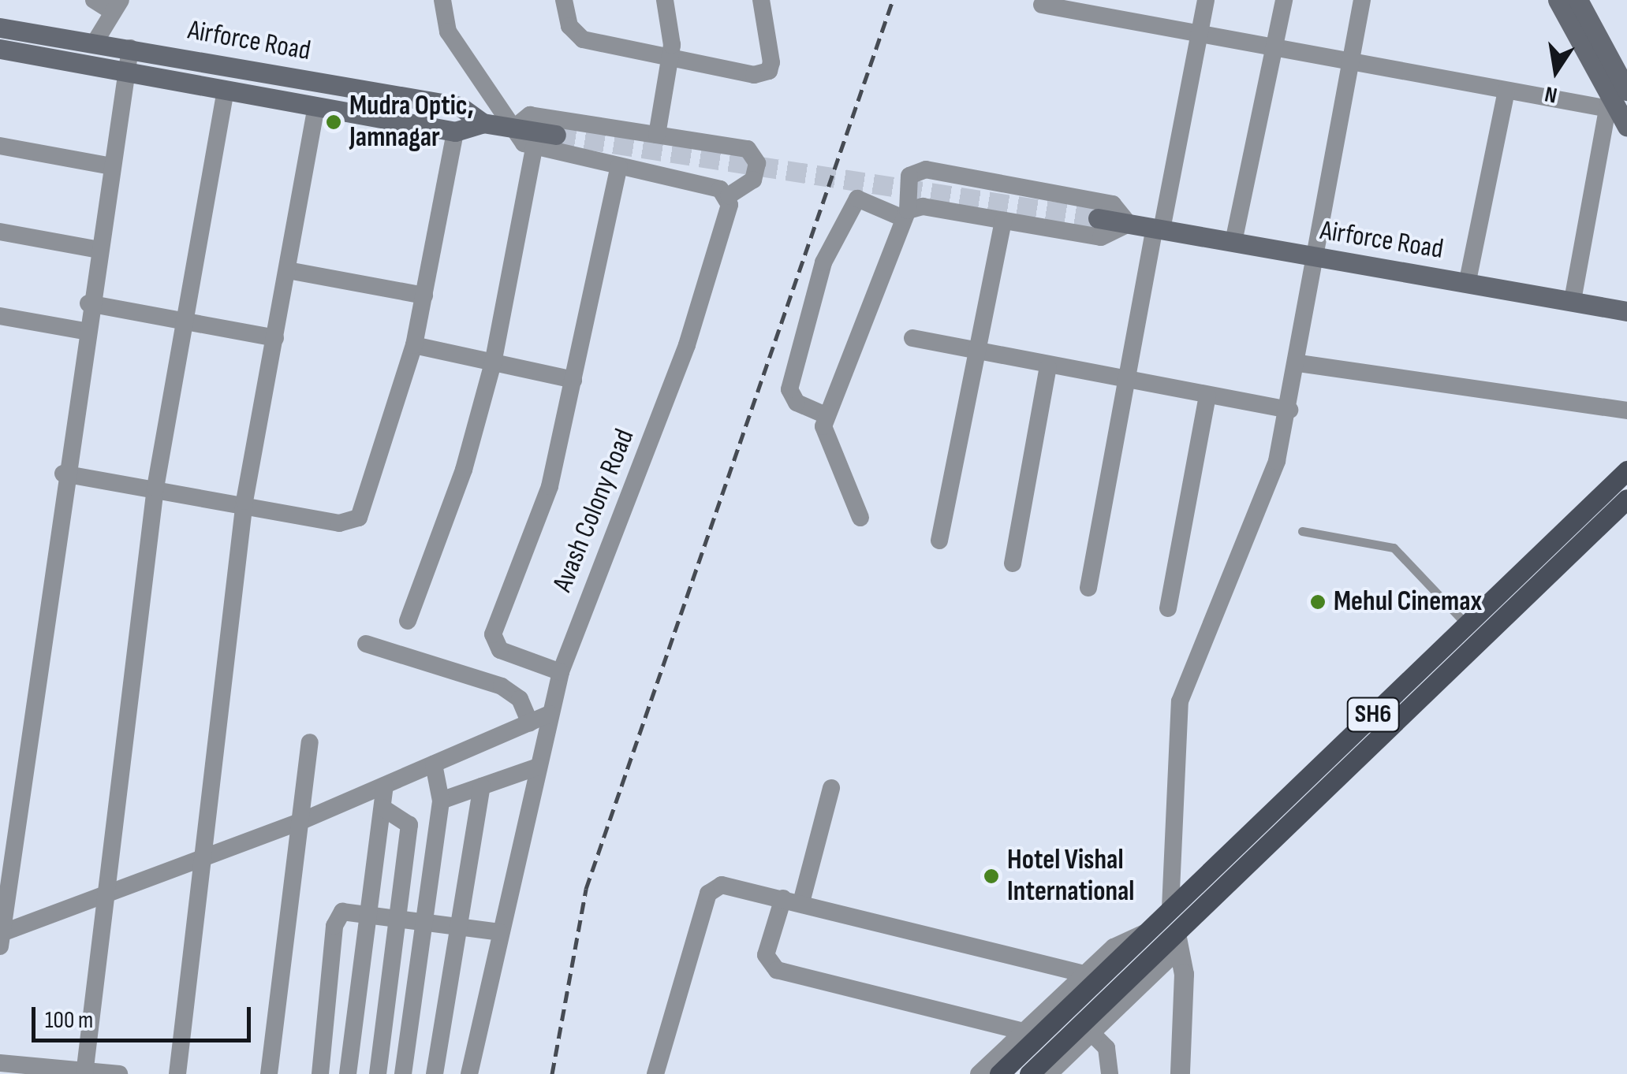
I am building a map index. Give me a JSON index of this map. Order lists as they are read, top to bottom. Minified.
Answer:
{"streets":{"main road":["Airforce Road","SH6"],"street":["Avash Colony Road"]},"places":["Mudra Optic, Jamnagar","Mehul Cinemax","Hotel Vishal International"],"scale_bar":"100 m","north":"bottom"}
